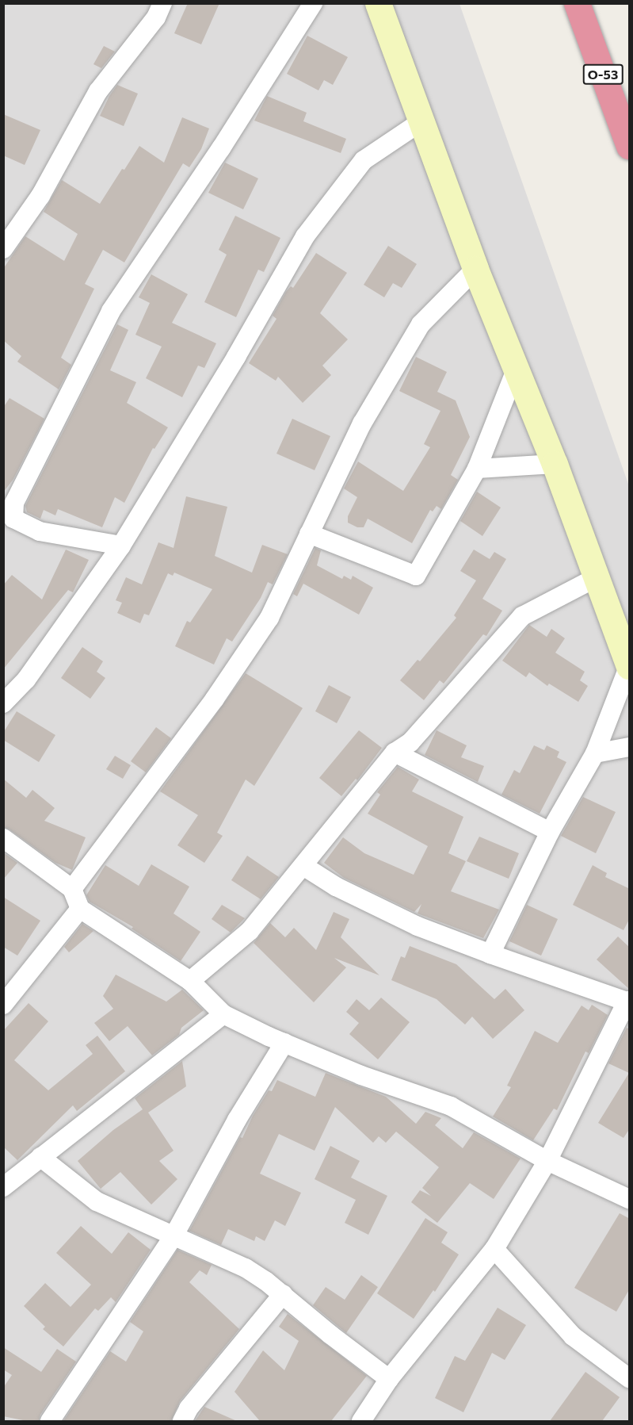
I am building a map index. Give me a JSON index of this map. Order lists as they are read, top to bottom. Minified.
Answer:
{"streets":{"highway":["O-53"]}}
